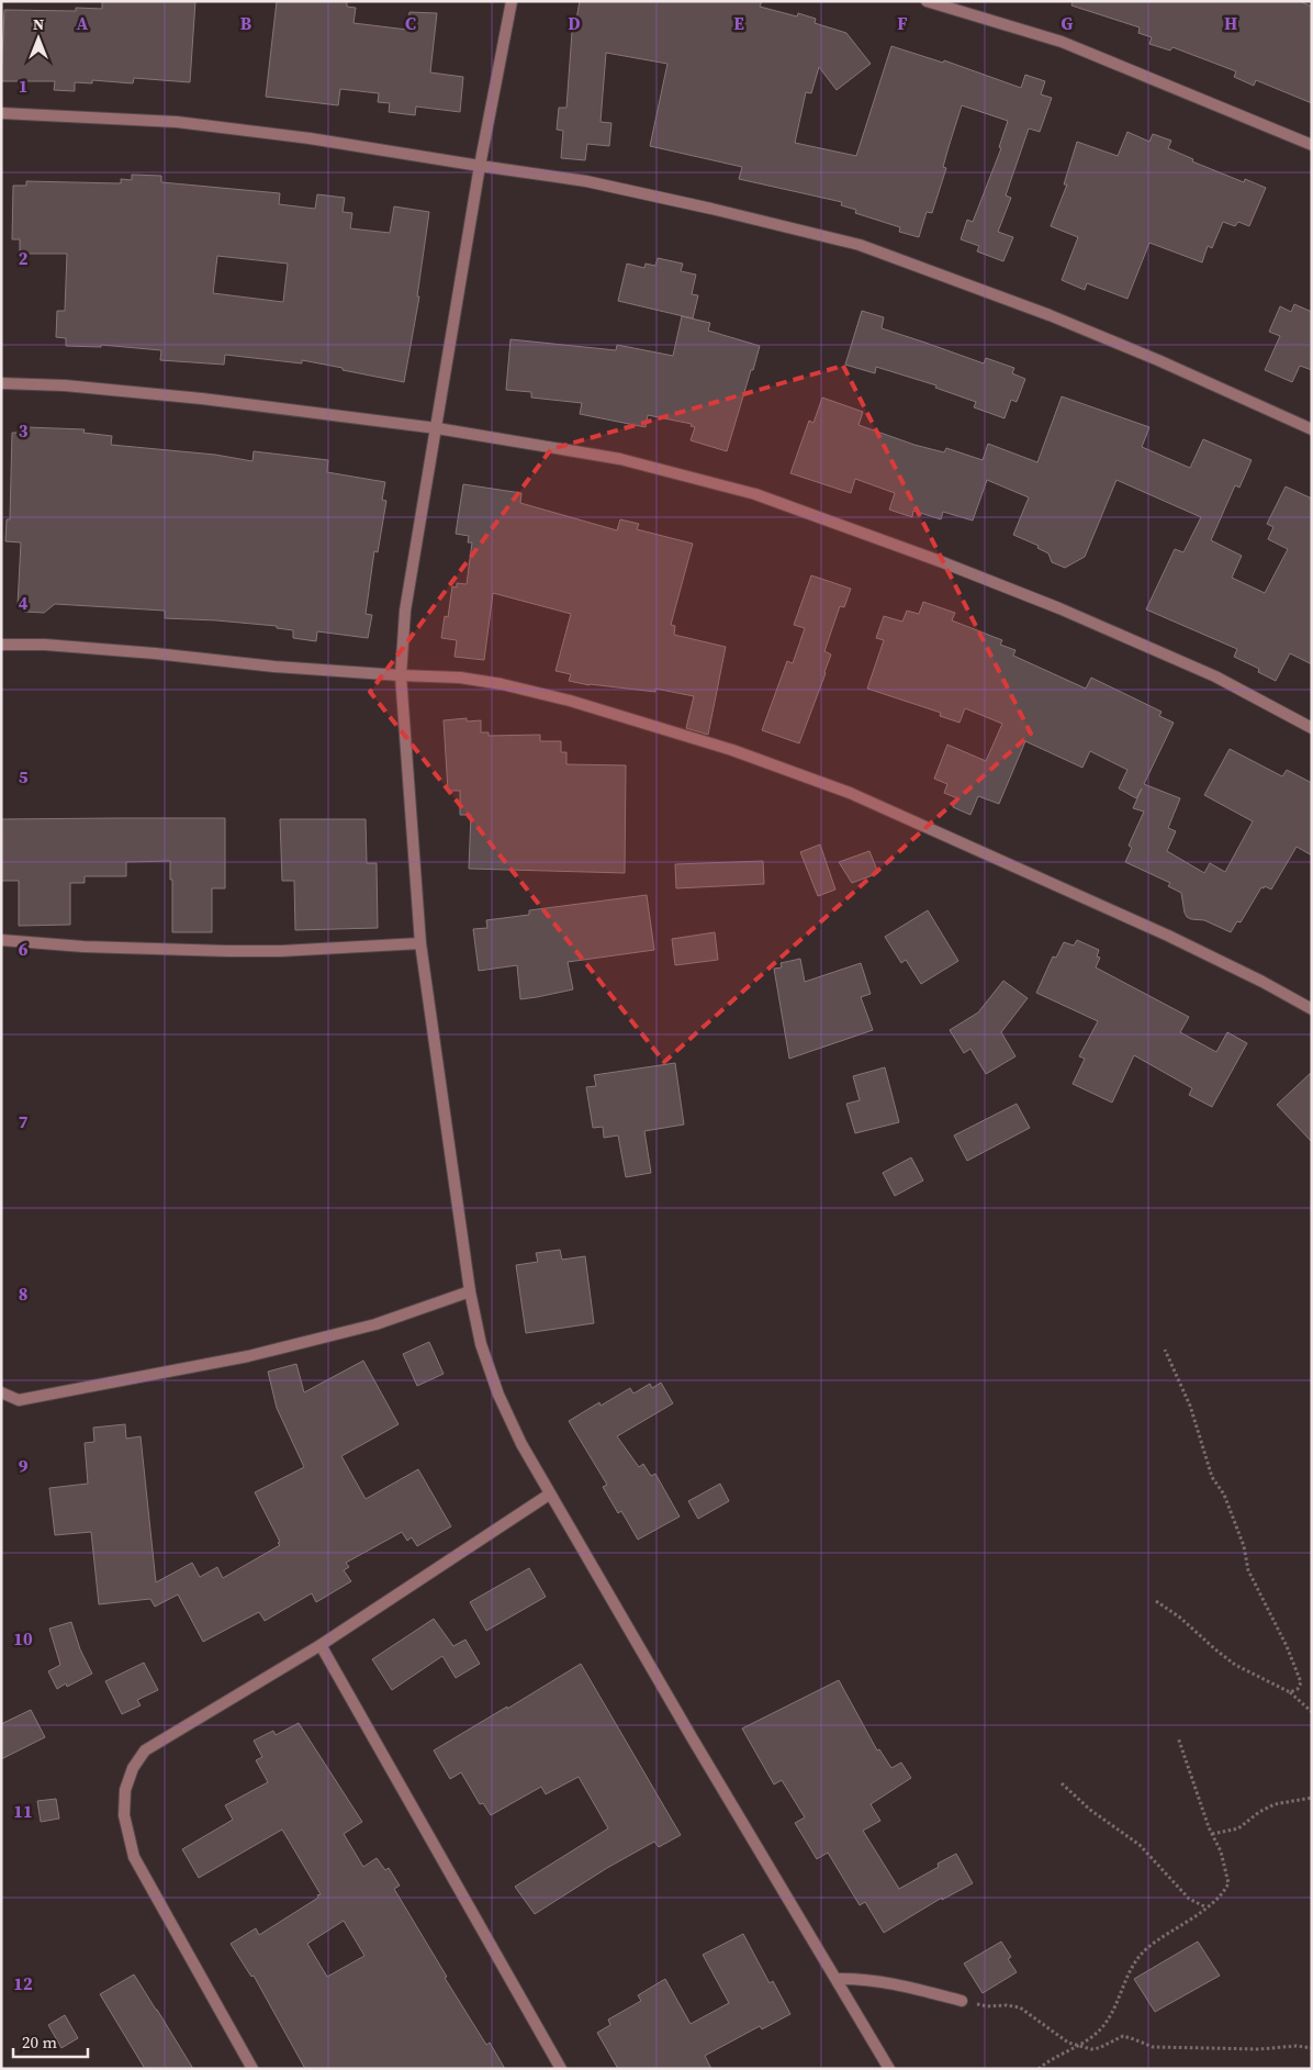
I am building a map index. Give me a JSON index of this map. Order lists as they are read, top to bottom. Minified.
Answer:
{"scale_bar":"20 m","north":"top","grid":{"columns":["A","B","C","D","E","F","G","H"],"rows":["1","2","3","4","5","6","7","8","9","10","11","12"]}}
